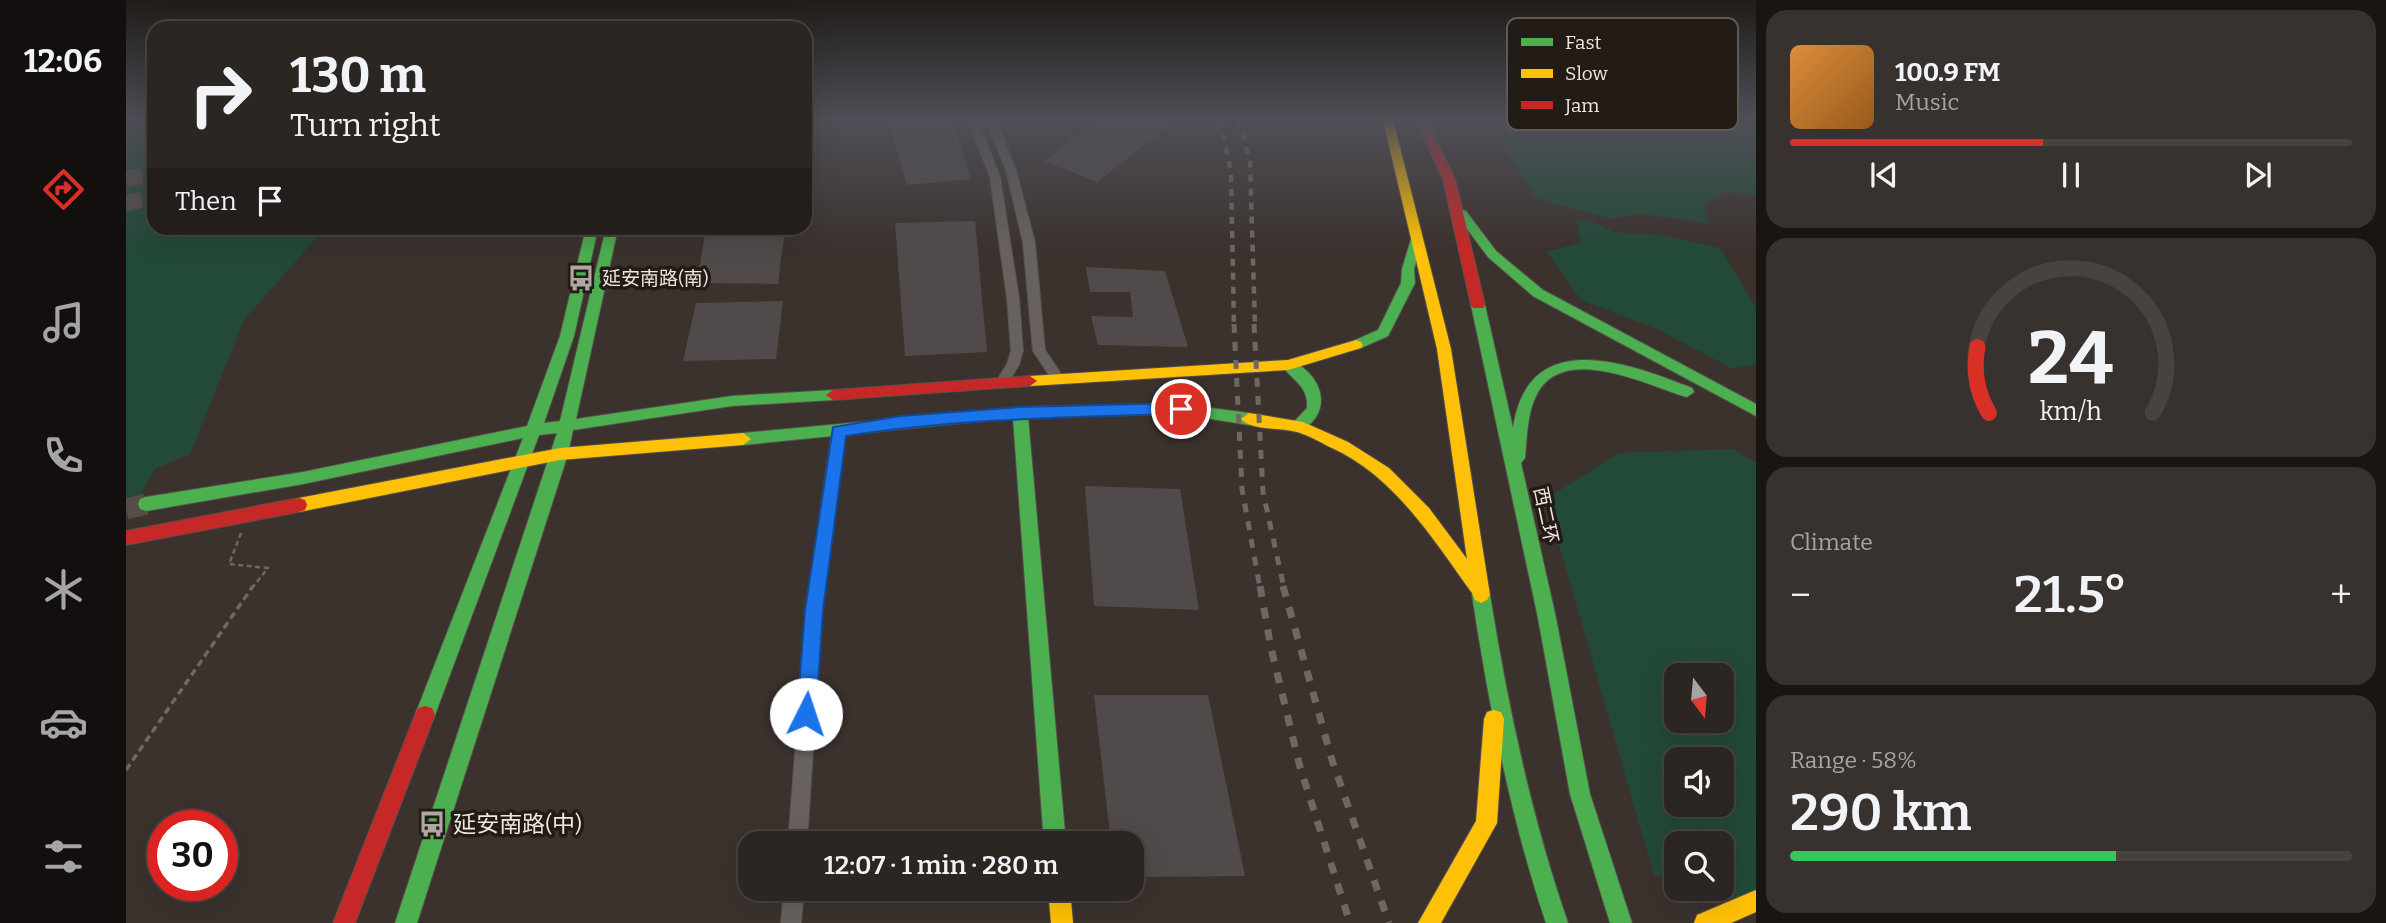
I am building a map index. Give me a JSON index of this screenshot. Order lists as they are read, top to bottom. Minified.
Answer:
{"streets":{"main road":["西二环"]},"places":{"bus stop":["延安南路(南)","延安南路(中)"]},"legend":["Fast","Slow","Jam"],"north":"bottom","page":{"tabs":"12:06","turn":["130 m","Turn right"],"song":["100.9 FM","Music"],"then":"Then","tile":["Climate",["Range · 58%","290 km"]],"heat":["−","21.5°","+"],"limit":"30","trip":"12:07 · 1 min · 280 m","gauge":["24","km/h"]}}
